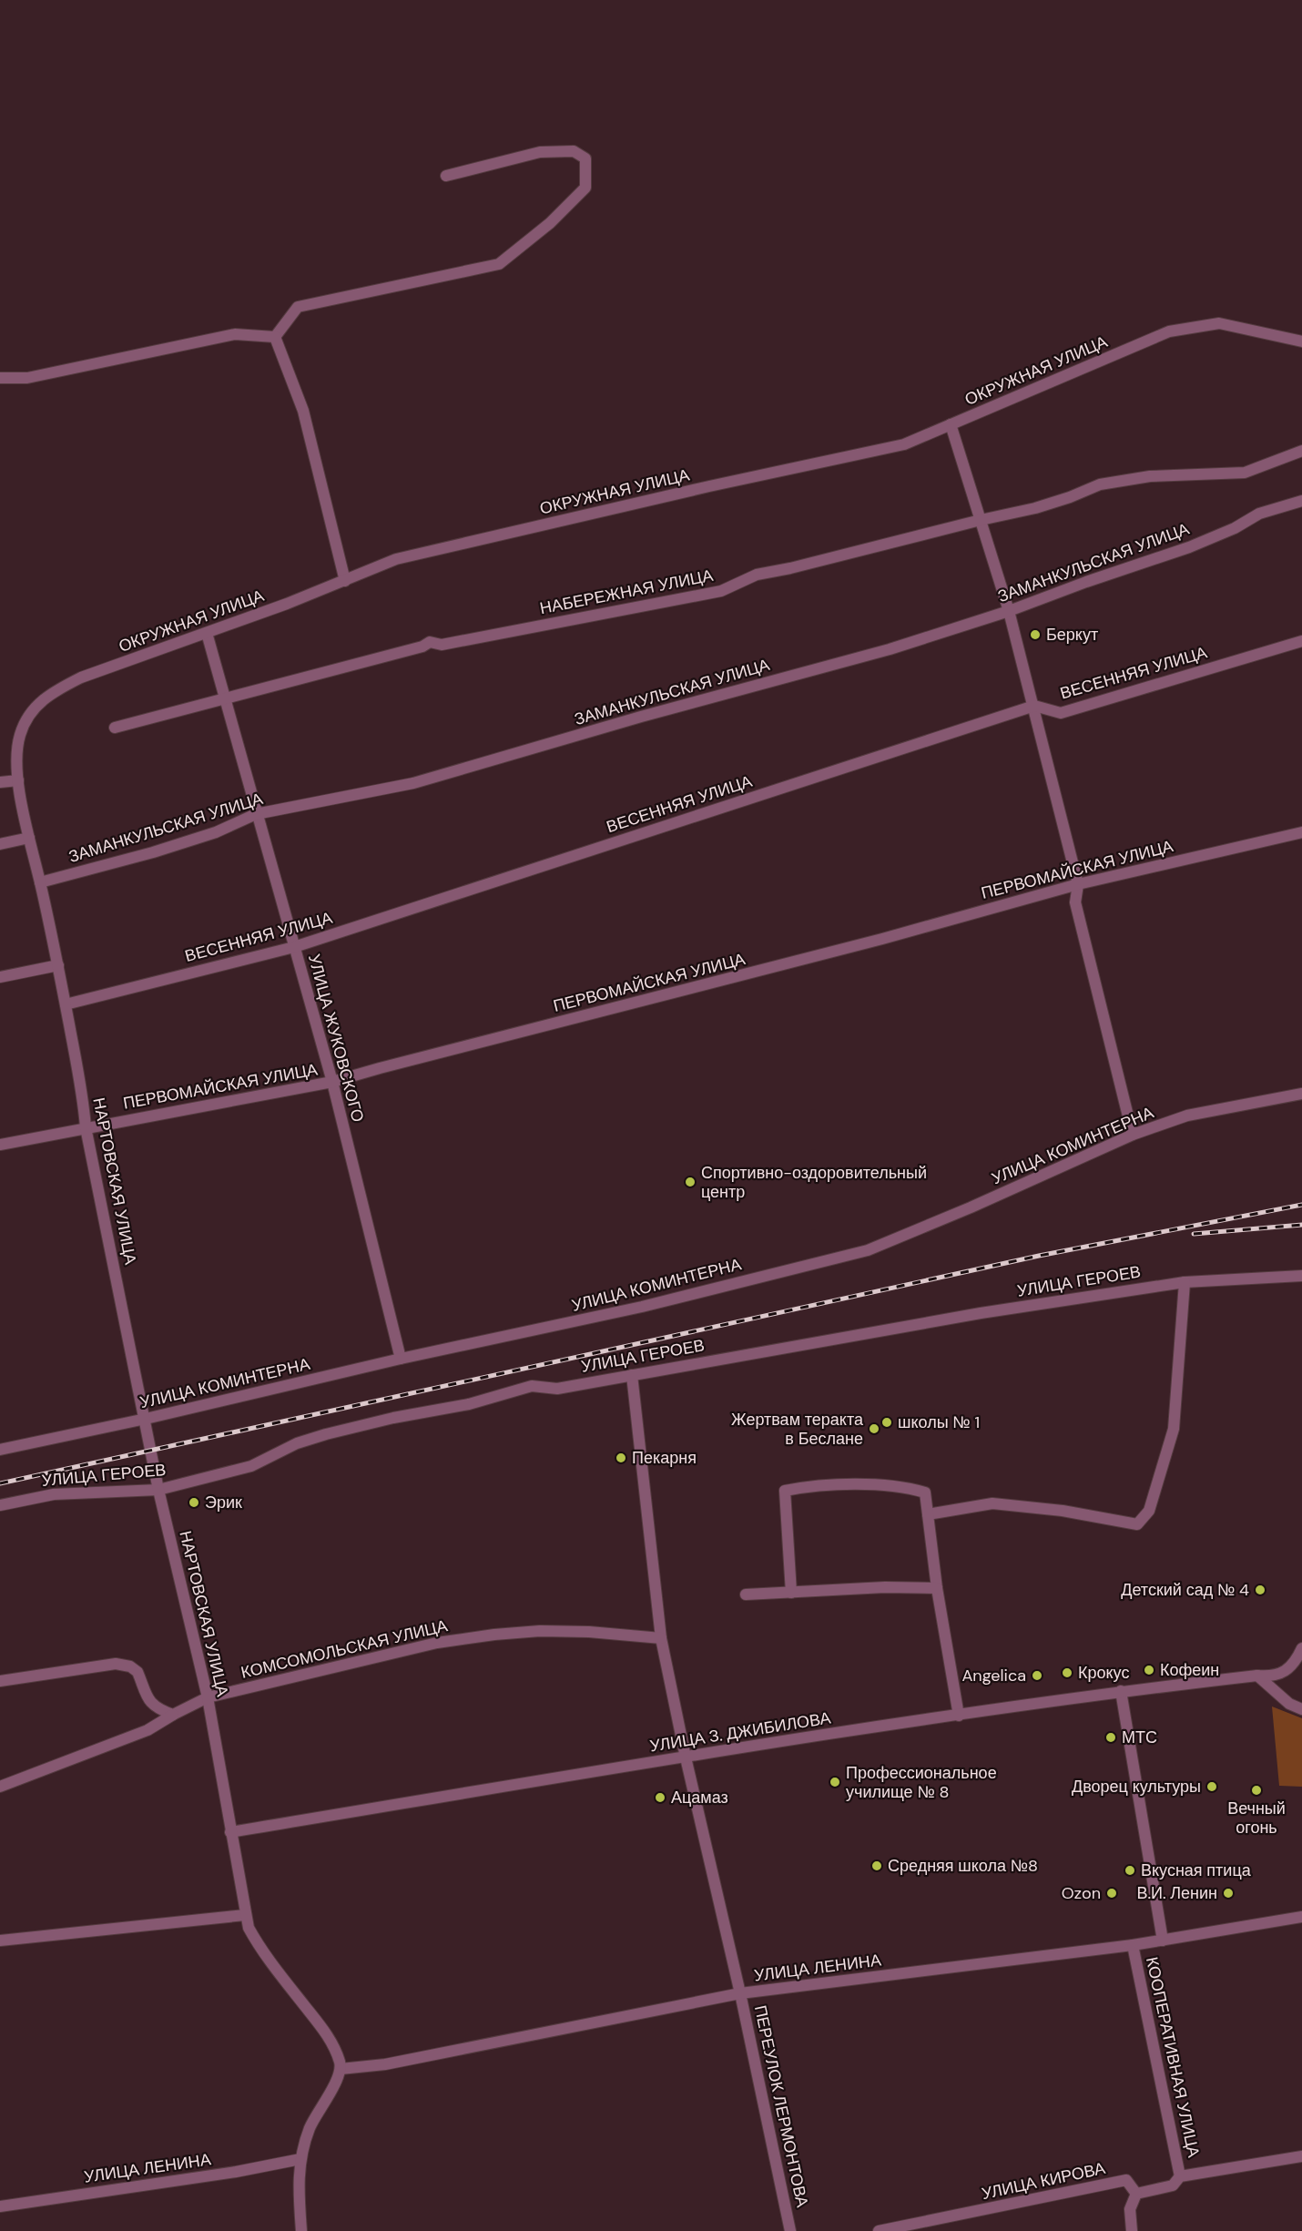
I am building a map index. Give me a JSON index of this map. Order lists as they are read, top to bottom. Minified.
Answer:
{"streets":{"street":["ОКРУЖНАЯ УЛИЦА","ЗАМАНКУЛЬСКАЯ УЛИЦА","НАБЕРЕЖНАЯ УЛИЦА","ВЕСЕННЯЯ УЛИЦА","ПЕРВОМАЙСКАЯ УЛИЦА","УЛИЦА ЖУКОВСКОГО","УЛИЦА КОМИНТЕРНА","НАРТОВСКАЯ УЛИЦА","УЛИЦА ГЕРОЕВ","КОМСОМОЛЬСКАЯ УЛИЦА","УЛИЦА З. ДЖИБИЛОВА","УЛИЦА ЛЕНИНА","КООПЕРАТИВНАЯ УЛИЦА","ПЕРЕУЛОК ЛЕРМОНТОВА","УЛИЦА КИРОВА"]},"crossings":[["ОКРУЖНАЯ УЛИЦА","УЛИЦА ЖУКОВСКОГО"],["ОКРУЖНАЯ УЛИЦА","НАРТОВСКАЯ УЛИЦА"],["ЗАМАНКУЛЬСКАЯ УЛИЦА","УЛИЦА ЖУКОВСКОГО"],["ЗАМАНКУЛЬСКАЯ УЛИЦА","НАРТОВСКАЯ УЛИЦА"],["НАБЕРЕЖНАЯ УЛИЦА","УЛИЦА ЖУКОВСКОГО"],["ВЕСЕННЯЯ УЛИЦА","УЛИЦА ЖУКОВСКОГО"],["ВЕСЕННЯЯ УЛИЦА","НАРТОВСКАЯ УЛИЦА"],["ПЕРВОМАЙСКАЯ УЛИЦА","УЛИЦА ЖУКОВСКОГО"],["ПЕРВОМАЙСКАЯ УЛИЦА","НАРТОВСКАЯ УЛИЦА"],["УЛИЦА ЖУКОВСКОГО","УЛИЦА КОМИНТЕРНА"],["УЛИЦА КОМИНТЕРНА","НАРТОВСКАЯ УЛИЦА"],["НАРТОВСКАЯ УЛИЦА","УЛИЦА ГЕРОЕВ"],["НАРТОВСКАЯ УЛИЦА","КОМСОМОЛЬСКАЯ УЛИЦА"],["НАРТОВСКАЯ УЛИЦА","УЛИЦА З. ДЖИБИЛОВА"],["НАРТОВСКАЯ УЛИЦА","УЛИЦА ЛЕНИНА"],["УЛИЦА ГЕРОЕВ","ПЕРЕУЛОК ЛЕРМОНТОВА"],["КОМСОМОЛЬСКАЯ УЛИЦА","ПЕРЕУЛОК ЛЕРМОНТОВА"],["УЛИЦА З. ДЖИБИЛОВА","КООПЕРАТИВНАЯ УЛИЦА"],["УЛИЦА З. ДЖИБИЛОВА","ПЕРЕУЛОК ЛЕРМОНТОВА"],["УЛИЦА ЛЕНИНА","КООПЕРАТИВНАЯ УЛИЦА"],["УЛИЦА ЛЕНИНА","ПЕРЕУЛОК ЛЕРМОНТОВА"]],"places":["Беркут","Спортивно-оздоровительный центр","школы № 1","Жертвам теракта в Беслане","Пекарня","Эрик","Детский сад № 4","Кофеин","Крокус","Angelica","МТС","Профессиональное училище № 8","Дворец культуры","Вечный огонь","Ацамаз","Средняя школа №8","Вкусная птица","Ozon","В.И. Ленин"]}
